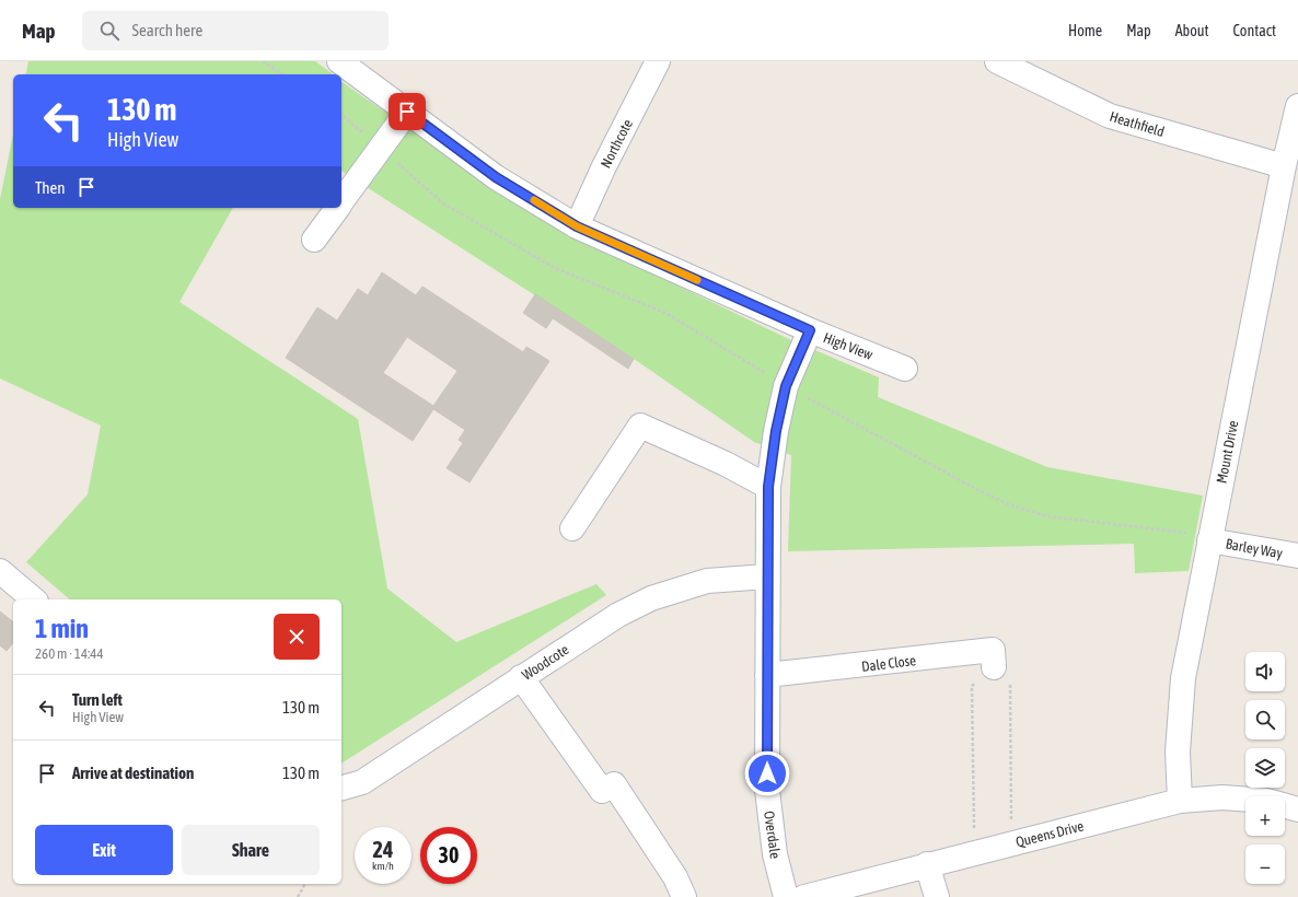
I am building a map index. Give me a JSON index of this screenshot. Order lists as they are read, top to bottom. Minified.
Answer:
{"streets":{"street":["Heathfield","Northcote","High View","Mount Drive","Barley Way","Woodcote","Dale Close","Queens Drive","Overdale"]},"crossings":[["Heathfield","Mount Drive"],["Northcote","High View"],["High View","Overdale"],["Mount Drive","Barley Way"],["Mount Drive","Queens Drive"],["Woodcote","Overdale"],["Dale Close","Overdale"]],"page":{"header":"Map","search":"Search here","nav":["Home","Map","About","Contact"],"turn":["130 m","High View"],"then":"Then","heading":["1 min","260 m · 14:44"],"map_buttons":["+","−"],"list":[{"name":"Turn left","note":"High View","value":"130 m"},{"name":"Arrive at destination","value":"130 m"}],"buttons":["Exit","Share"],"speed":"24 km/h","limit":"30"}}
